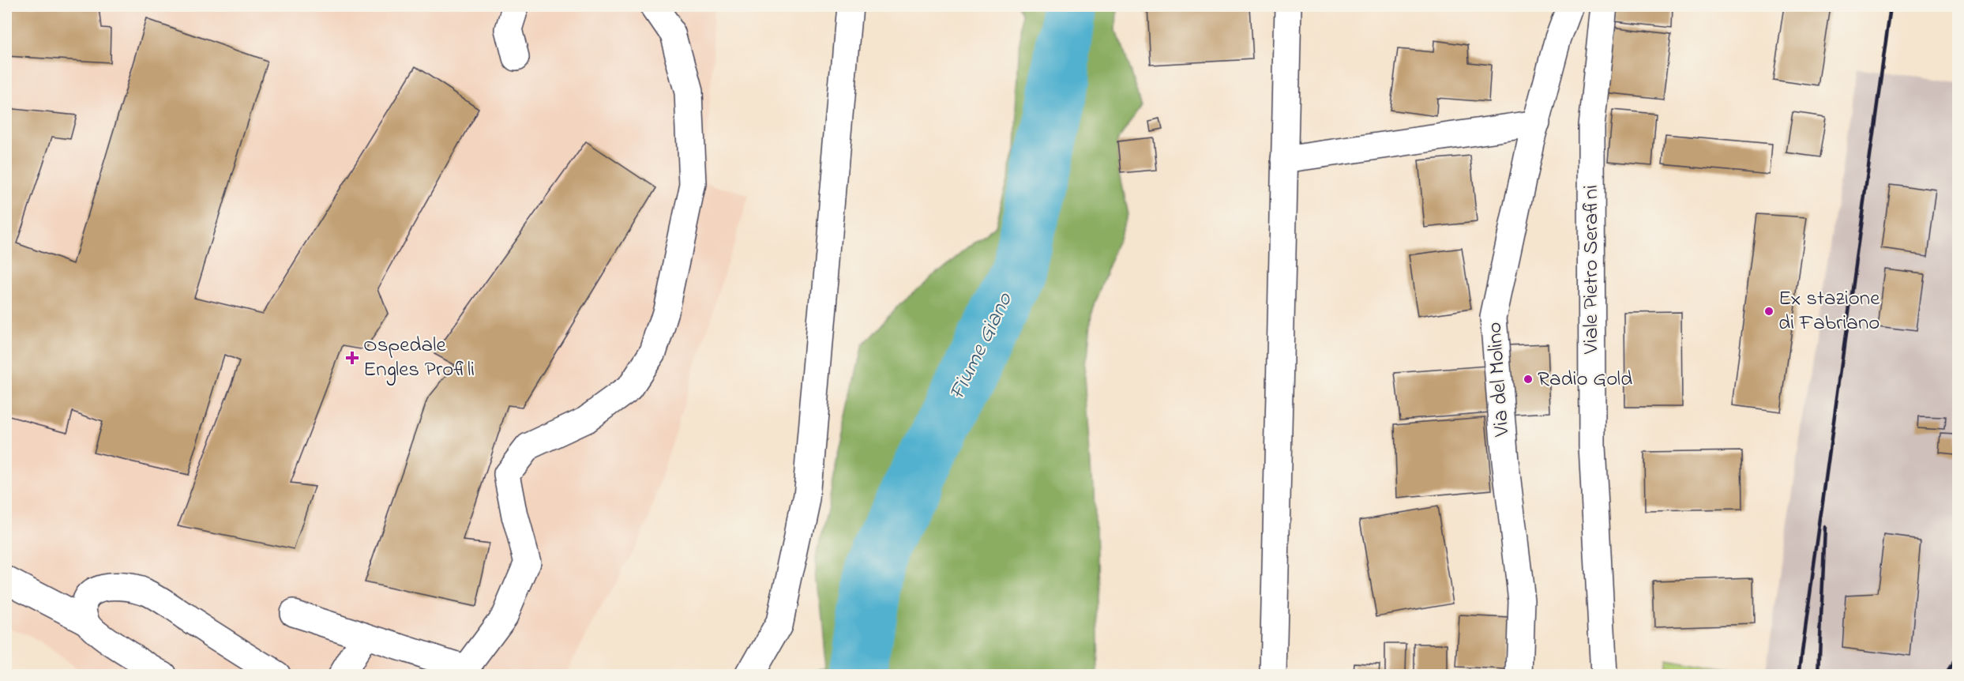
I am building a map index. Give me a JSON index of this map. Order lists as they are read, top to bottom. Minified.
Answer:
{"streets":{"street":["Viale Pietro Serafini","Via del Molino"]},"water":["Fiume Giano"],"places":{"other":["Ex stazione di Fabriano","Radio Gold"],"health":["Ospedale Engles Profili"]}}
